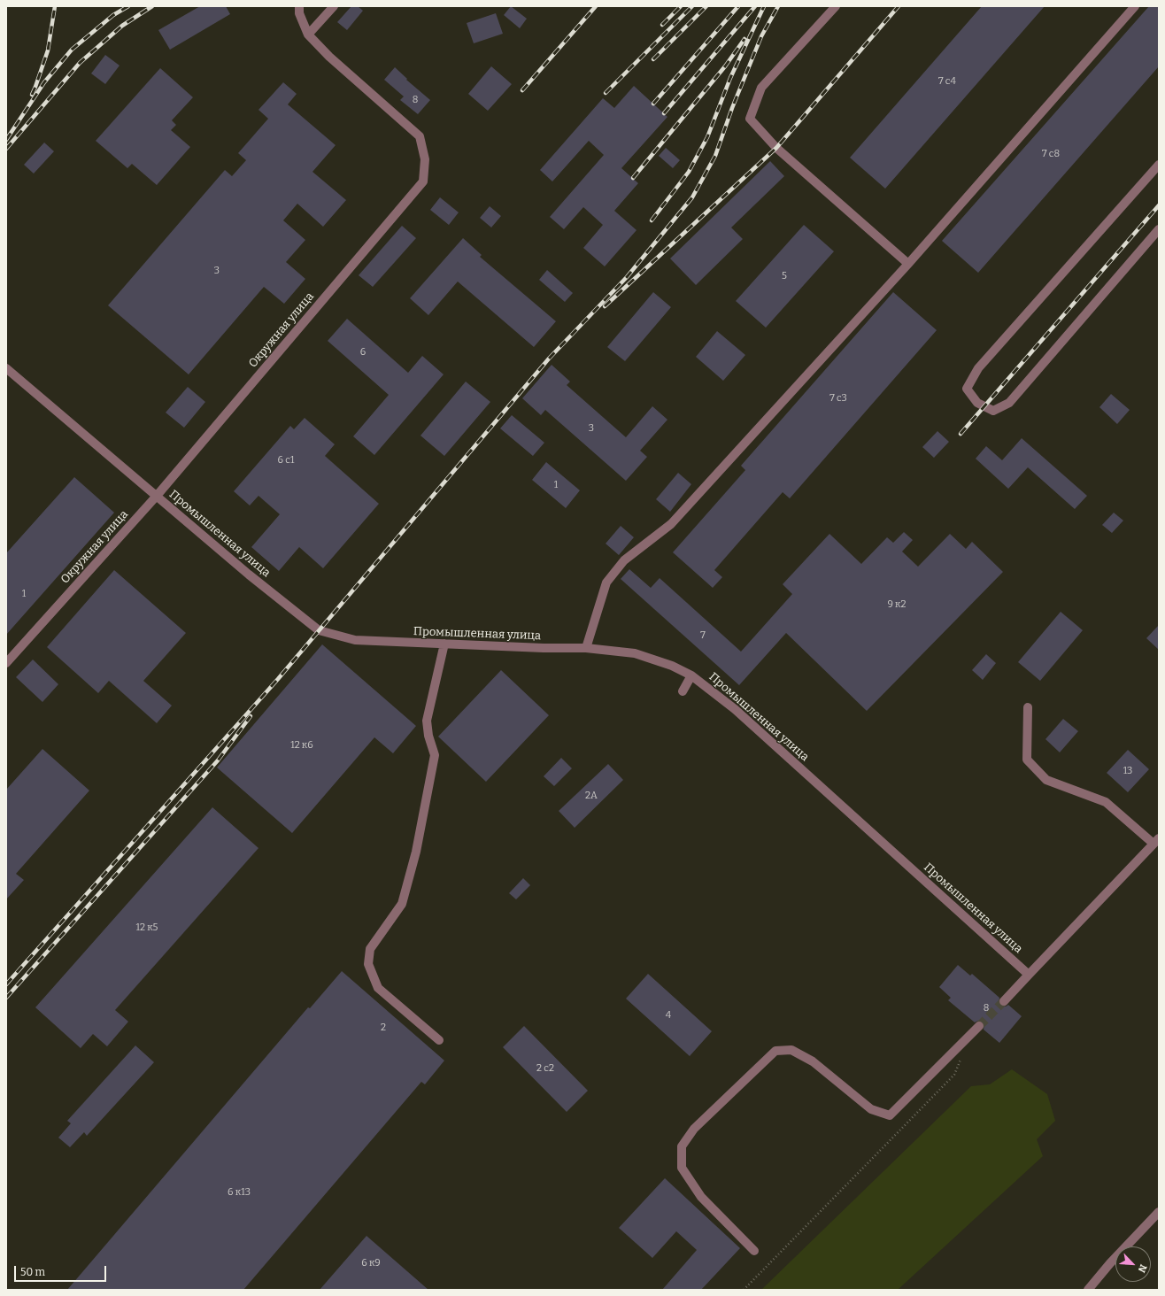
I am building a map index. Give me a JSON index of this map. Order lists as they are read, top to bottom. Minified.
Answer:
{"streets":{"street":["Окружная улица","Промышленная улица"]},"crossings":[["Окружная улица","Промышленная улица"]],"house_numbers":["7 с4","8","7 с8","3","5","6","7 с3","3","6 с1","1","1","9 к2","7","12 к6","13","2А","12 к5","8","4","2","2 с2","6 к13","6 к9"],"scale_bar":"50 m","north":"bottom right"}
